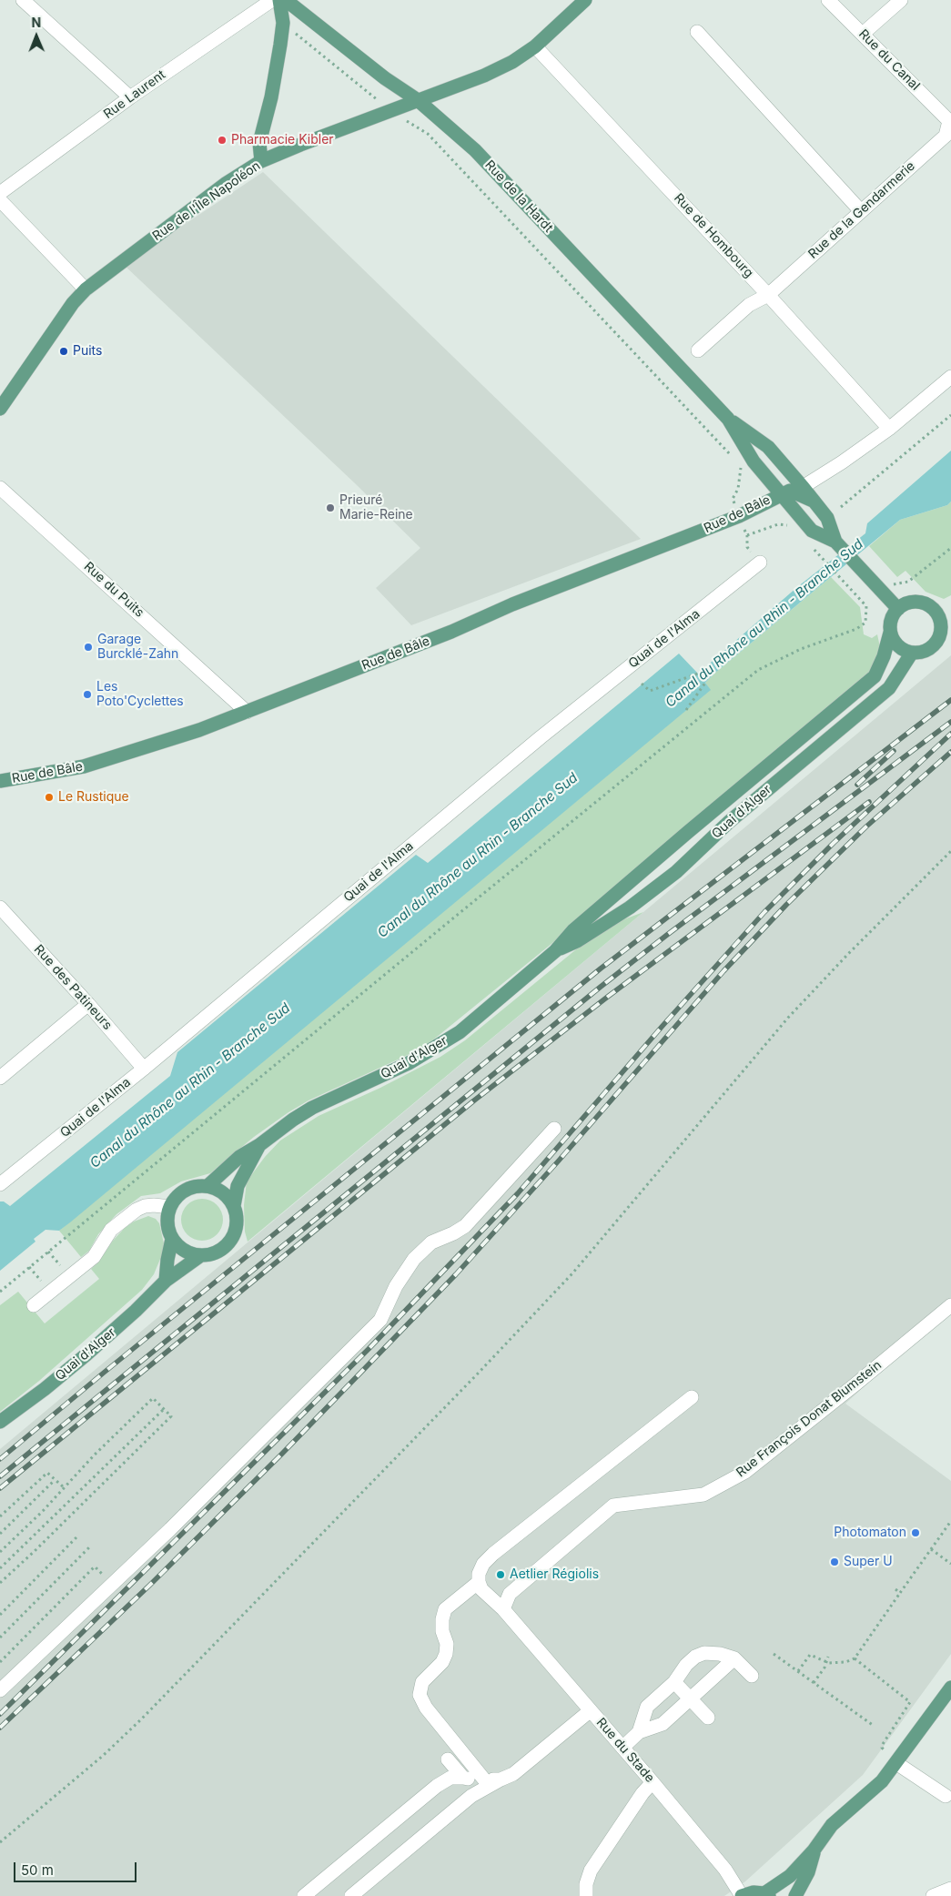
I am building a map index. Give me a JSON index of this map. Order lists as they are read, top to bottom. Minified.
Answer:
{"streets":{"main road":["Rue de la Hardt","Rue de l'Île Napoléon","Rue de Bâle","Quai d'Alger"],"street":["Rue du Canal","Rue Laurent","Rue de la Gendarmerie","Rue de Hombourg","Rue du Puits","Quai de l'Alma","Rue des Patineurs","Rue François Donat Blumstein","Rue du Stade"]},"crossings":[["Rue du Canal","Rue de la Gendarmerie"],["Rue de la Hardt","Rue de l'Île Napoléon"],["Rue de la Hardt","Rue de Bâle"],["Rue de l'Île Napoléon","Rue de Hombourg"],["Rue de la Gendarmerie","Rue de Hombourg"],["Rue de Bâle","Rue du Puits"],["Quai de l'Alma","Rue des Patineurs"],["Rue François Donat Blumstein","Rue du Stade"]],"water":["Canal du Rhône au Rhin - Branche Sud"],"places":["Pharmacie Kibler","Puits","Prieuré Marie-Reine","Garage Burcklé-Zahn","Les Poto'Cyclettes","Le Rustique","Photomaton","Super U","Aetlier Régiolis"],"scale_bar":"50 m","north":"top"}
